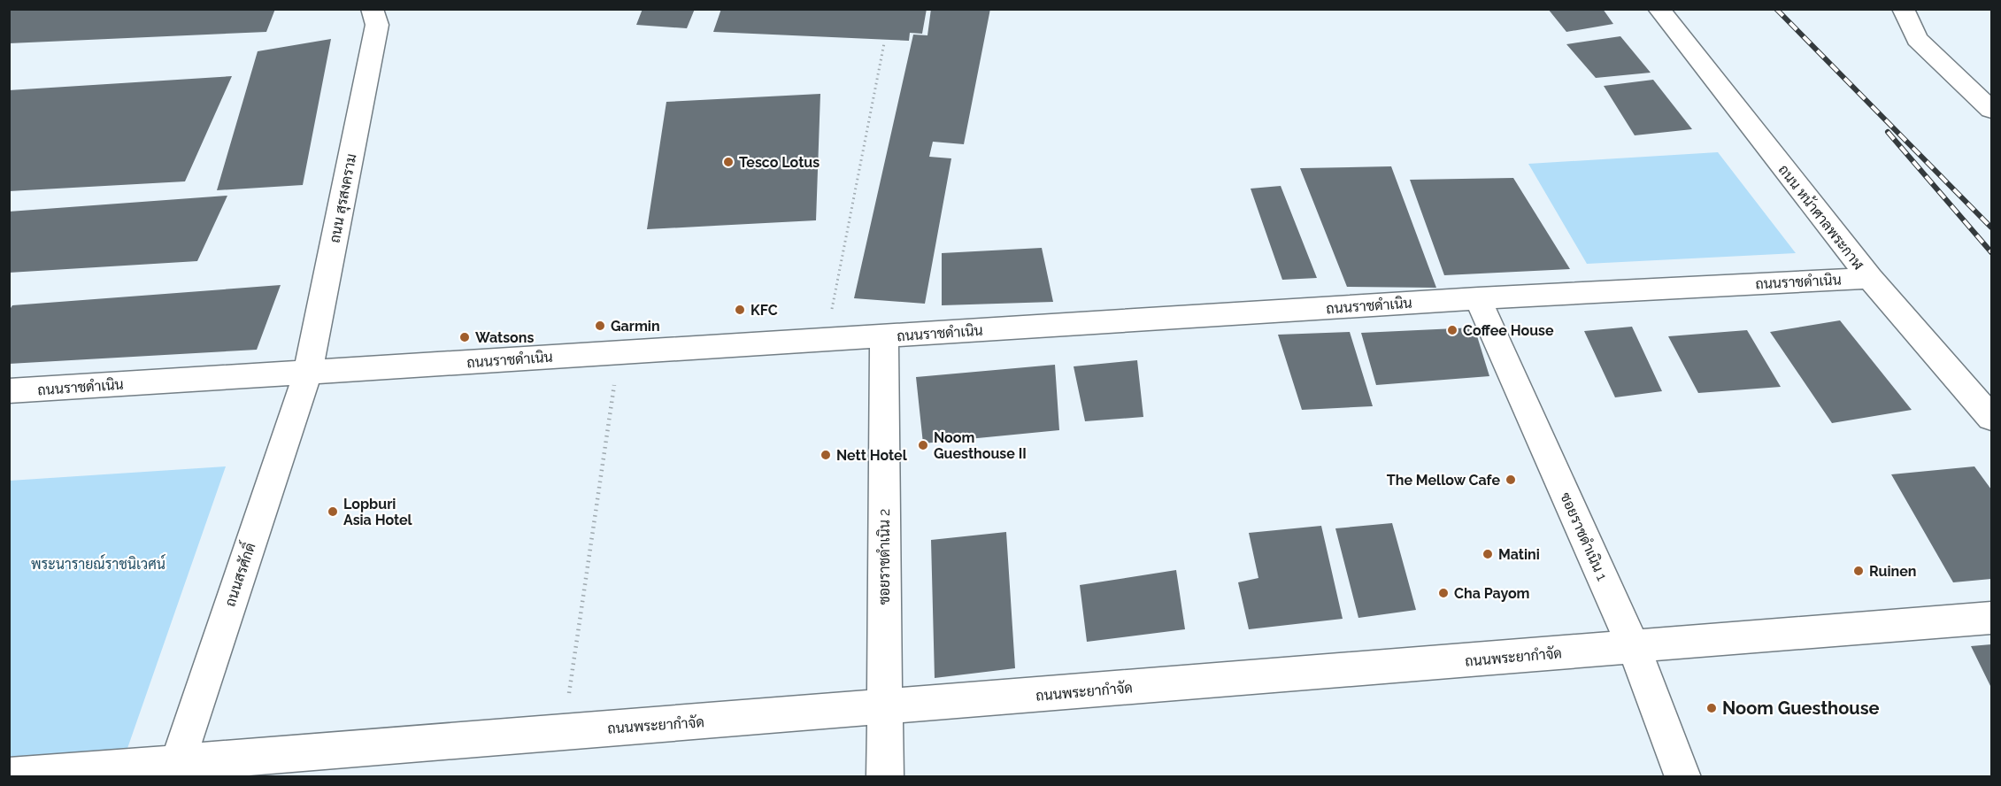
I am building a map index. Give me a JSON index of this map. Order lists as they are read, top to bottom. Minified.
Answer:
{"streets":{"street":["ถนน สุรสงคราม","ถนน หน้าศาลพระกาฬ","ถนนราชดำเนิน","ซอยราชดำเนิน 1","ซอยราชดำเนิน 2","ถนนสรศักดิ์","ถนนพระยากำจัด"]},"crossings":[["ถนน สุรสงคราม","ถนนราชดำเนิน"],["ถนน สุรสงคราม","ถนนสรศักดิ์"],["ถนน หน้าศาลพระกาฬ","ถนนราชดำเนิน"],["ถนนราชดำเนิน","ซอยราชดำเนิน 1"],["ถนนราชดำเนิน","ซอยราชดำเนิน 2"],["ถนนราชดำเนิน","ถนนสรศักดิ์"],["ซอยราชดำเนิน 1","ถนนพระยากำจัด"],["ซอยราชดำเนิน 2","ถนนพระยากำจัด"],["ถนนสรศักดิ์","ถนนพระยากำจัด"]],"parks":["พระนารายณ์ราชนิเวศน์"],"places":["Tesco Lotus","KFC","Garmin","Coffee House","Watsons","Noom Guesthouse II","Nett Hotel","The Mellow Cafe","Lopburi Asia Hotel","Matini","Ruinen","Cha Payom","Noom Guesthouse"]}
